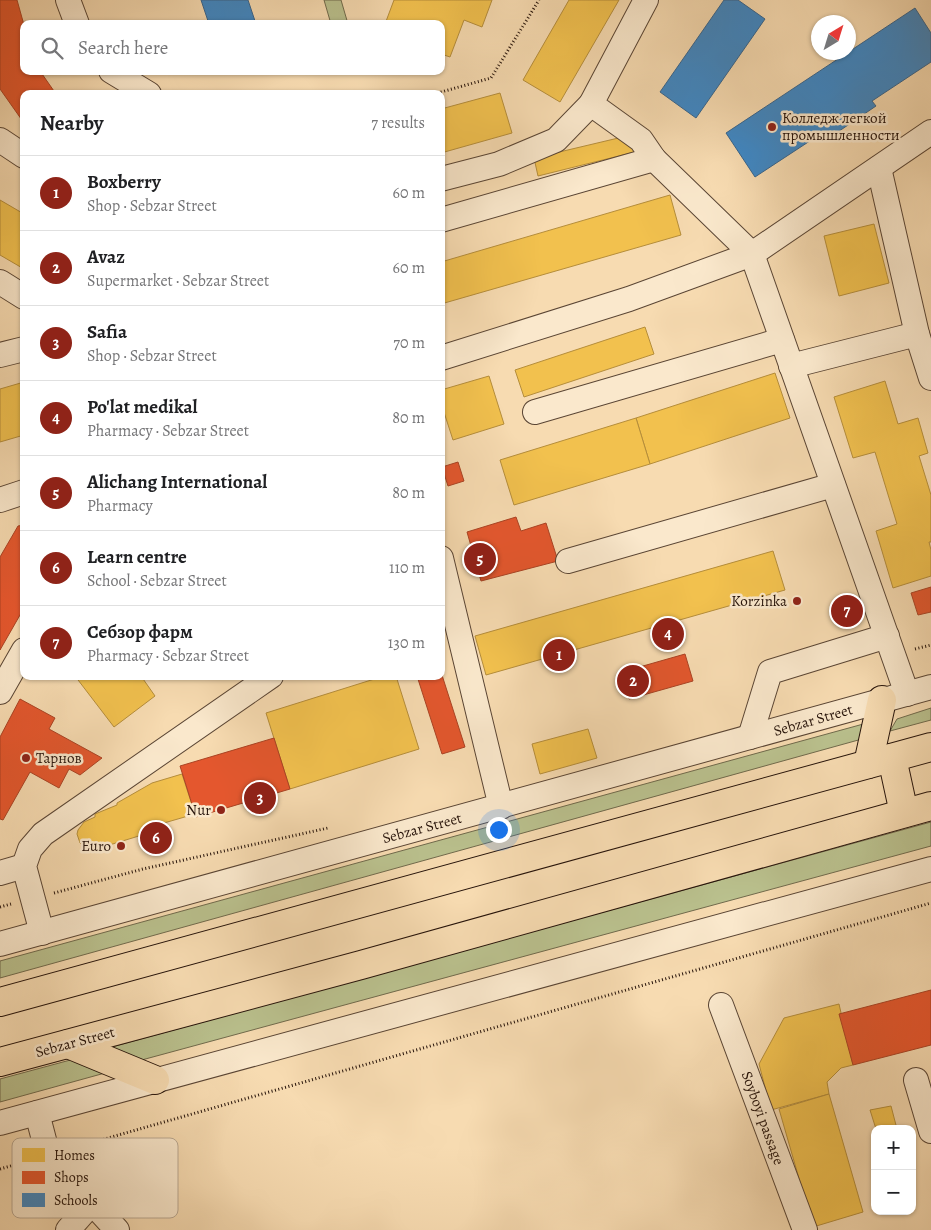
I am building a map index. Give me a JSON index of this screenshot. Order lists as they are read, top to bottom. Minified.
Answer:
{"streets":{"main road":["Sebzar Street"],"street":["Soyboyi passage"]},"places":["Колледж легкой промышленности","Korzinka","Тарнов","Nur","Euro"],"legend":["Homes","Shops","Schools"],"north":"top right","page":{"search":"Search here","heading":["Nearby","7 results"],"list":[{"mark":"1","name":"Boxberry","note":"Shop · Sebzar Street","value":"60 m"},{"mark":"2","name":"Avaz","note":"Supermarket · Sebzar Street","value":"60 m"},{"mark":"3","name":"Safia","note":"Shop · Sebzar Street","value":"70 m"},{"mark":"4","name":"Po'lat medikal","note":"Pharmacy · Sebzar Street","value":"80 m"},{"mark":"5","name":"Alichang International","note":"Pharmacy","value":"80 m"},{"mark":"6","name":"Learn centre","note":"School · Sebzar Street","value":"110 m"},{"mark":"7","name":"Себзор фарм","note":"Pharmacy · Sebzar Street","value":"130 m"}],"pins":["5","7","4","1","2","3","6"],"map_buttons":["+","−"]}}
